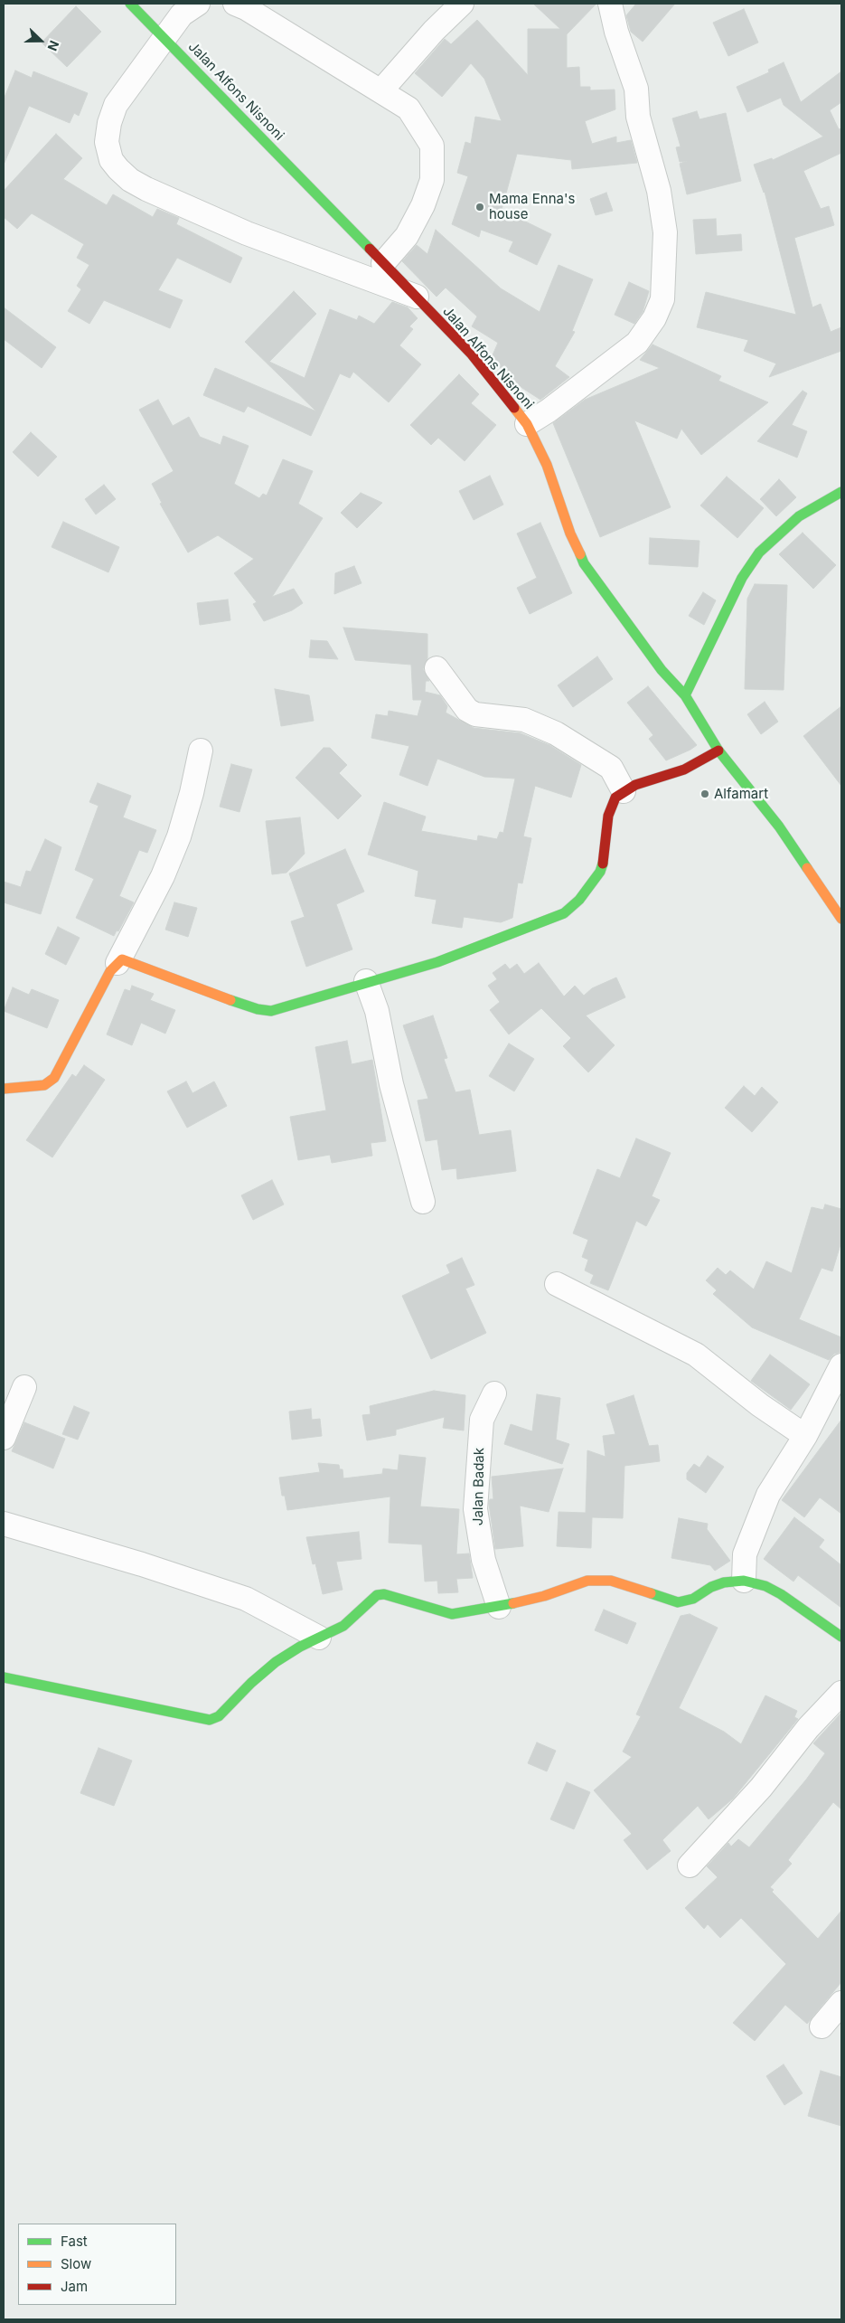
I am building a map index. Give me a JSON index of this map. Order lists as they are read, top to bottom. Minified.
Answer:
{"streets":{"street":["Jalan Alfons Nisnoni","Jalan Badak"]},"places":["Mama Enna's house","Alfamart"],"legend":["Fast","Slow","Jam"],"north":"right"}
